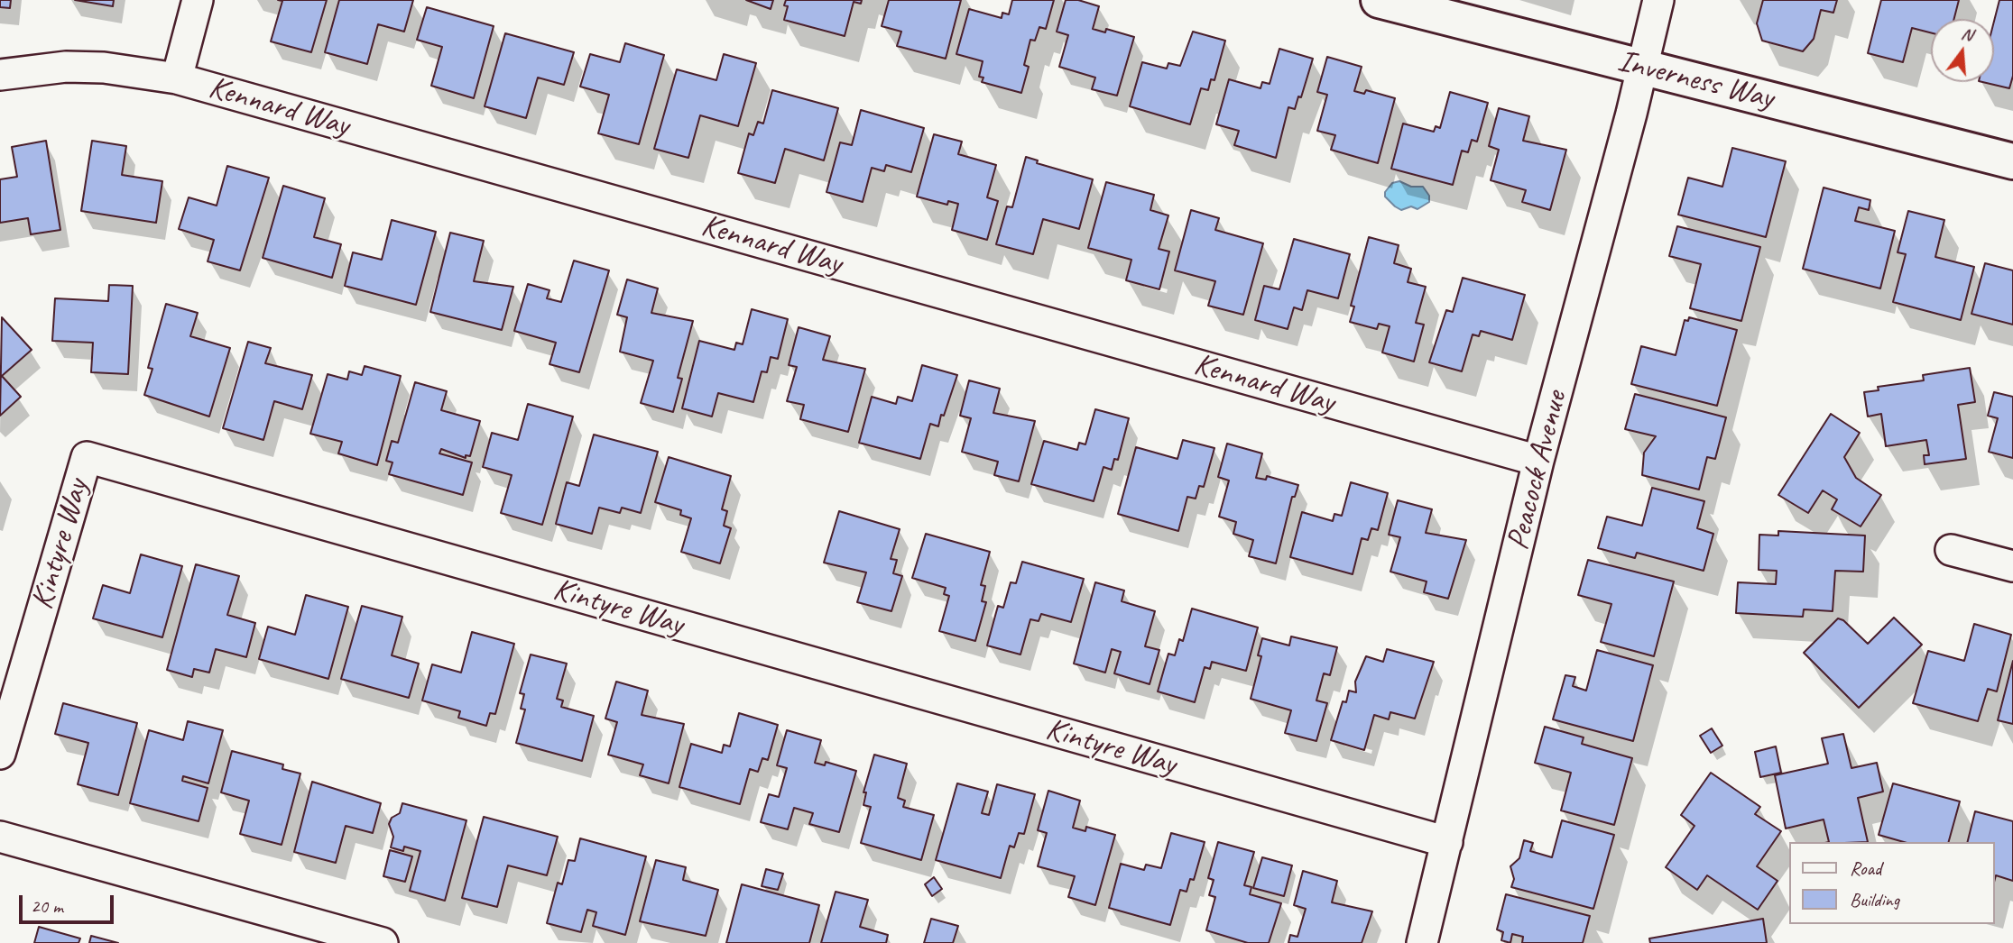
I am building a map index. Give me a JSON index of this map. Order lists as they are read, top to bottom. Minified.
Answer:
{"streets":{"street":["Inverness Way","Kennard Way","Peacock Avenue","Kintyre Way"]},"crossings":[["Inverness Way","Peacock Avenue"],["Kennard Way","Peacock Avenue"],["Peacock Avenue","Kintyre Way"]],"legend":["Road","Building"],"scale_bar":"20 m","north":"top"}
